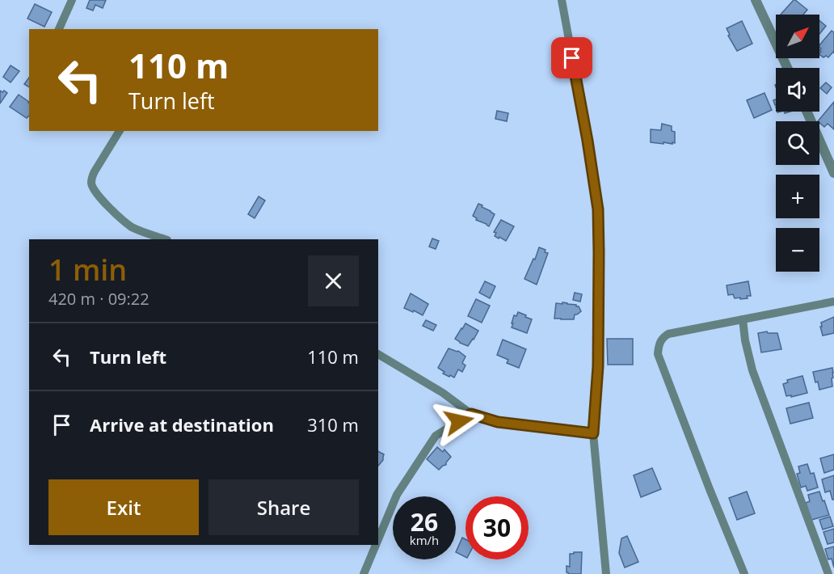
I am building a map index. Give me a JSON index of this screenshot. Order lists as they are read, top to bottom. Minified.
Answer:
{"north":"top right","page":{"map_buttons":["+","−"],"turn":["110 m","Turn left"],"heading":["1 min","420 m · 09:22"],"list":[{"name":"Turn left","value":"110 m"},{"name":"Arrive at destination","value":"310 m"}],"buttons":["Exit","Share"],"speed":"26 km/h","limit":"30"}}
